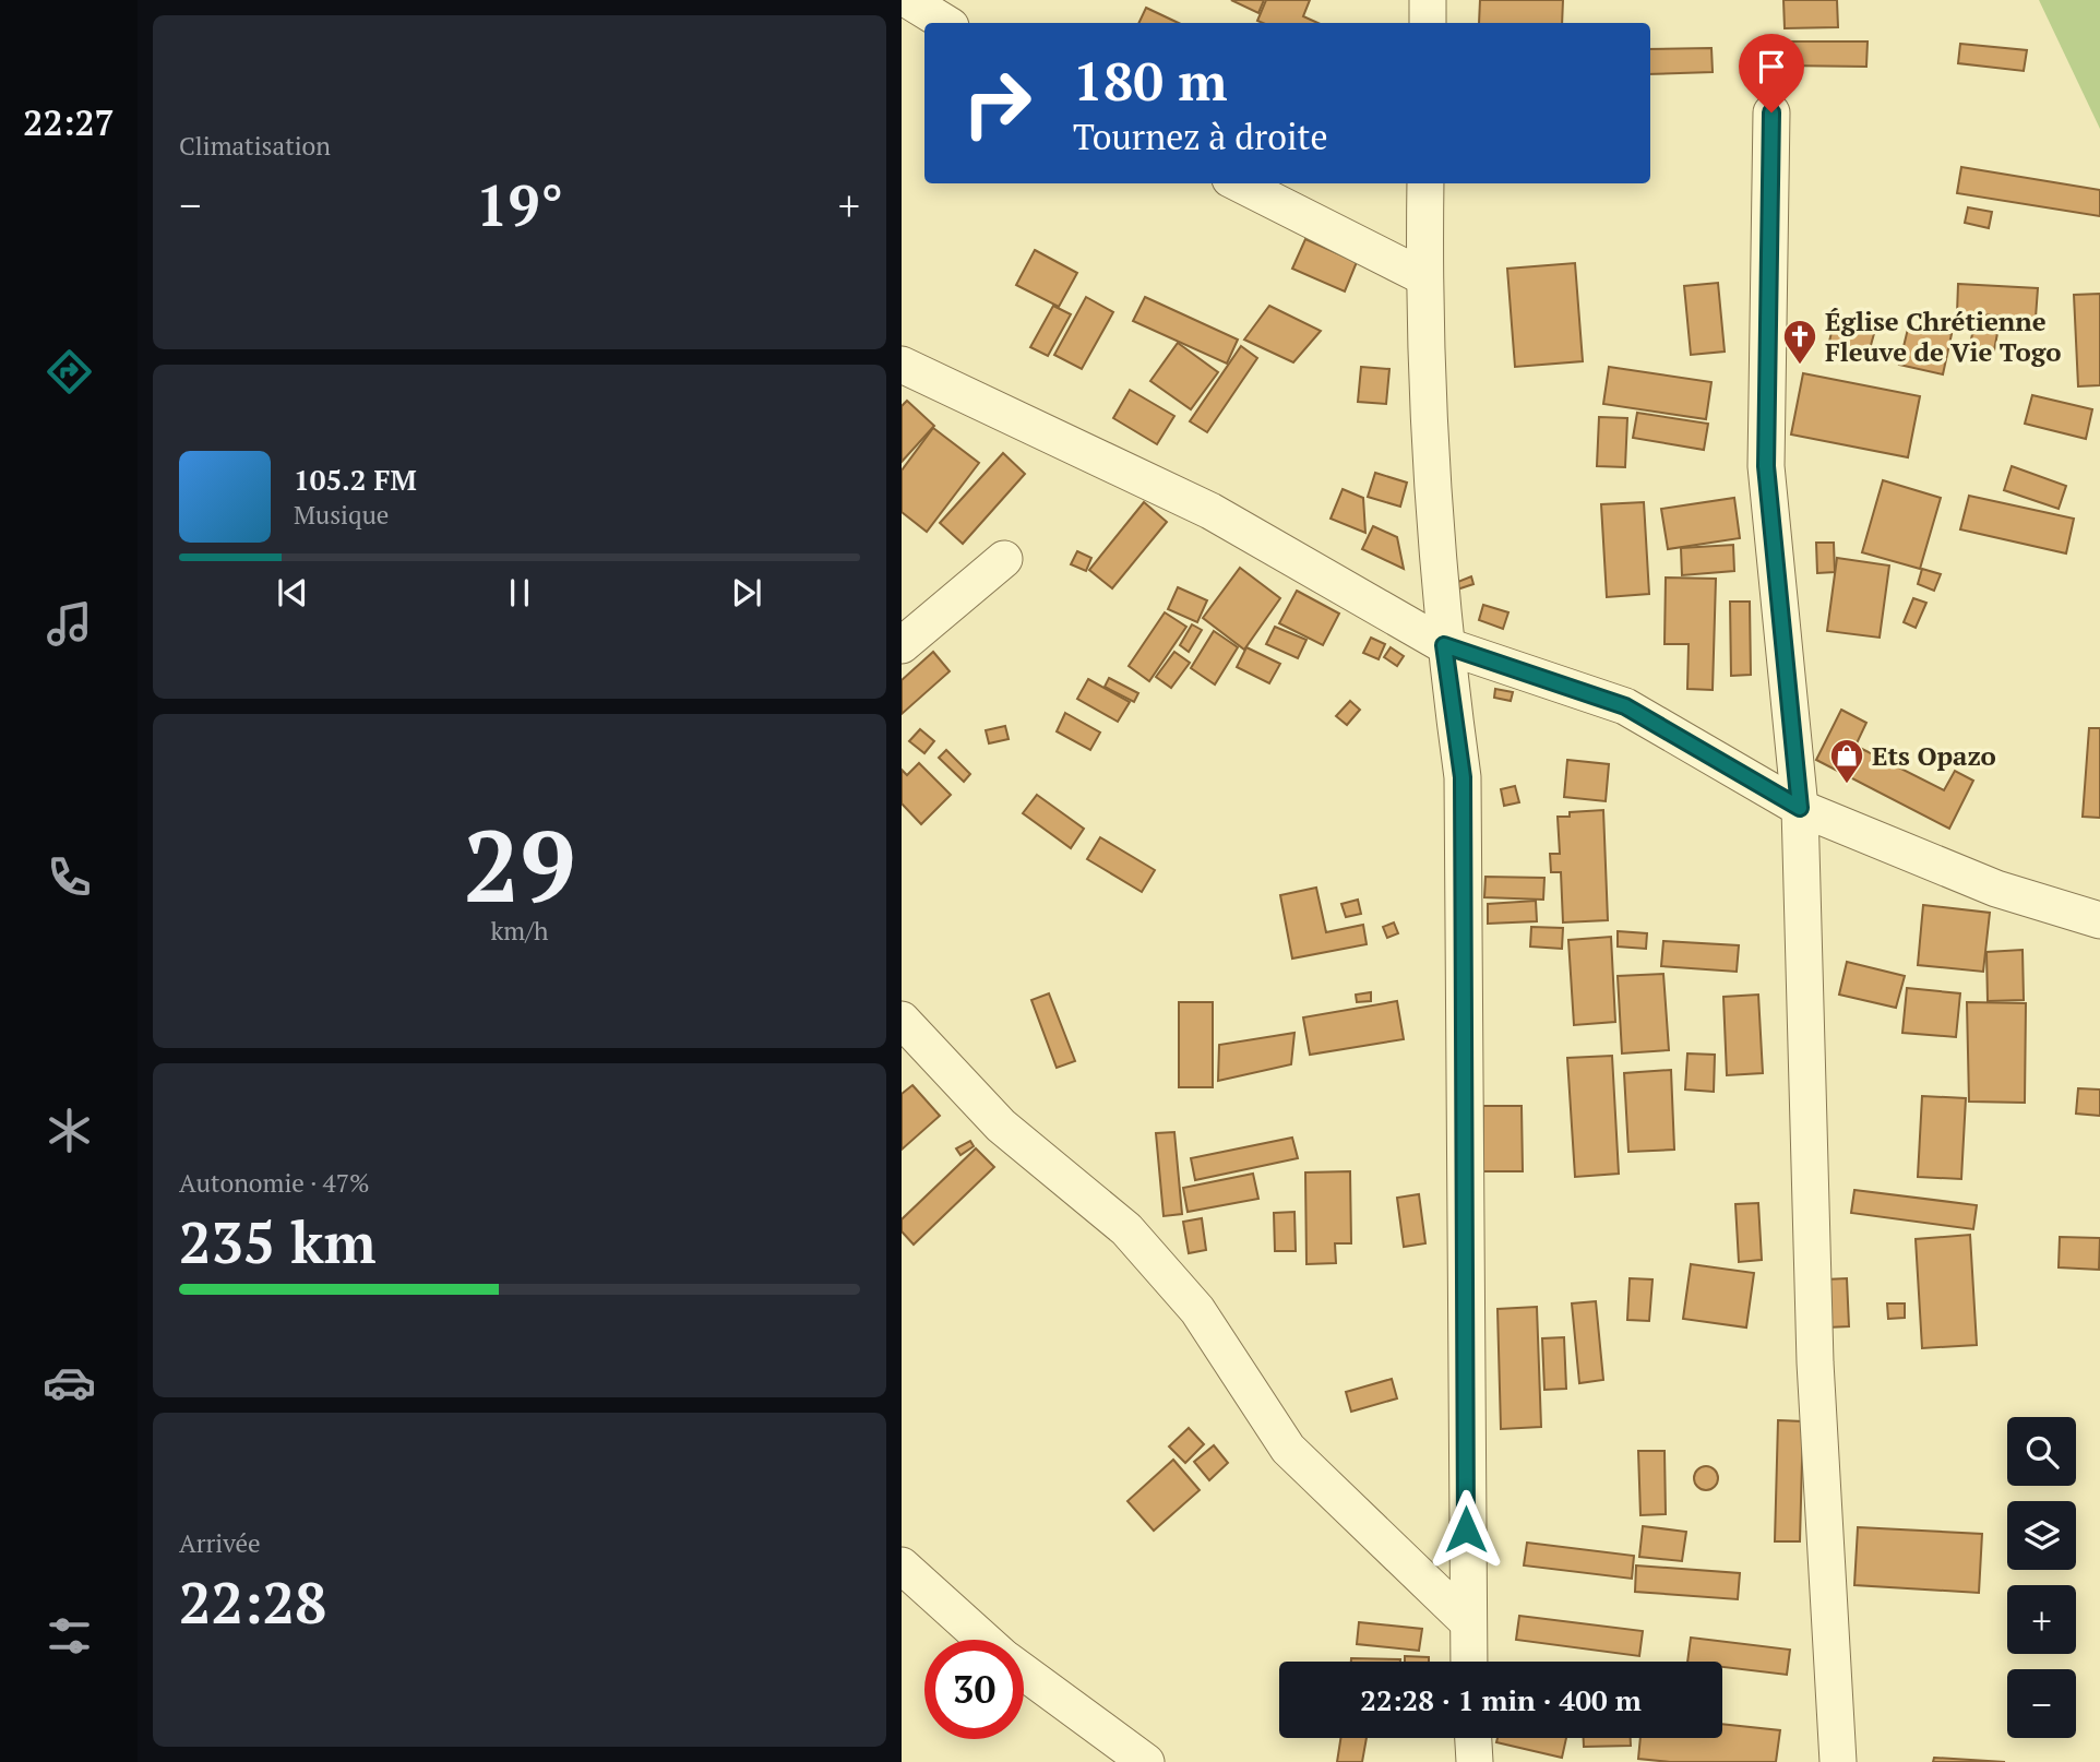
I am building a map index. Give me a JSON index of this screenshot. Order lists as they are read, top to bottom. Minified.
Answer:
{"places":{"church":["Église Chrétienne Fleuve de Vie Togo"],"shop":["Ets Opazo"]},"page":{"tabs":"22:27","tile":["Climatisation",["29","km/h"],["Autonomie · 47%","235 km"],["Arrivée","22:28"]],"turn":["180 m","Tournez à droite"],"heat":["−","19°","+"],"song":["105.2 FM","Musique"],"map_buttons":["+","−"],"limit":"30","trip":"22:28 · 1 min · 400 m"}}
